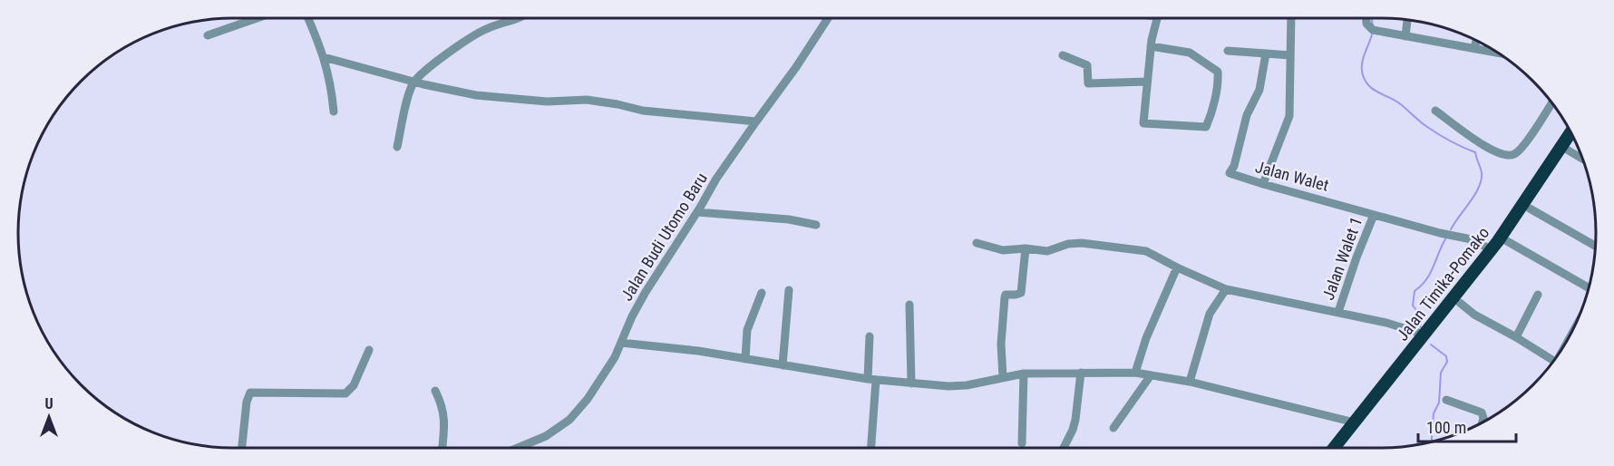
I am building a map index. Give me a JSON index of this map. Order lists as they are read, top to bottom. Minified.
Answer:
{"streets":{"highway":["Jalan Timika-Pomako"],"street":["Jalan Walet","Jalan Budi Utomo Baru","Jalan Walet 1"]},"crossings":[["Jalan Walet","Jalan Walet 1"],["Jalan Walet","Jalan Timika-Pomako"]],"scale_bar":"100 m","north":"top"}
